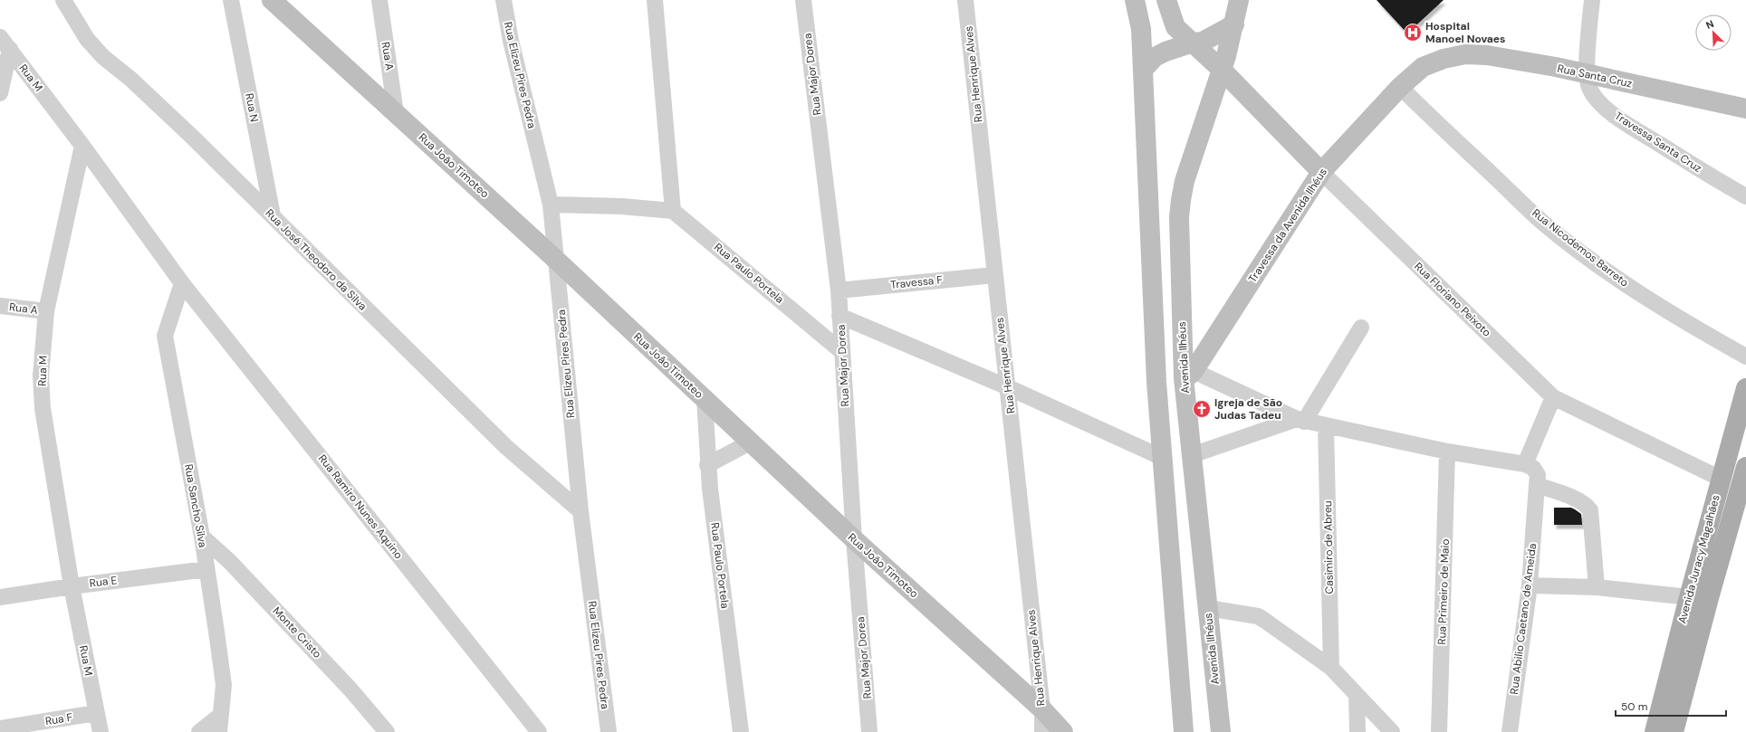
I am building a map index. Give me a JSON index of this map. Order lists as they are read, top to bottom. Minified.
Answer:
{"streets":{"main road":["Rua Santa Cruz","Rua João Timoteo","Travessa da Avenida Ilhéus","Rua Floriano Peixoto","Avenida Ilhéus","Avenida Juracy Magalhães"],"street":["Rua A","Rua Major Dorea","Rua Henrique Alves","Rua Elizeu Pires Pedra","Rua M","Rua N","Travessa Santa Cruz","Rua Nicodemos Barreto","Rua José Theodoro da Silva","Rua Paulo Portela","Travessa F","Rua Sancho Silva","Rua Ramiro Nunes Aquino","Casimiro de Abreu","Rua E","Rua Primeiro de Maio","Rua Abilio Caetano de Ameida","Monte Cristo","Rua F"]},"crossings":[["Rua A","Rua M"],["Rua A","Rua João Timoteo"],["Rua Major Dorea","Rua João Timoteo"],["Rua Major Dorea","Rua Paulo Portela"],["Rua Major Dorea","Travessa F"],["Rua Henrique Alves","Rua João Timoteo"],["Rua Henrique Alves","Travessa F"],["Rua Elizeu Pires Pedra","Rua João Timoteo"],["Rua Elizeu Pires Pedra","Rua José Theodoro da Silva"],["Rua Santa Cruz","Travessa Santa Cruz"],["Rua Santa Cruz","Travessa da Avenida Ilhéus"],["Rua M","Rua Ramiro Nunes Aquino"],["Rua M","Rua E"],["Rua M","Rua F"],["Rua N","Rua José Theodoro da Silva"],["Rua João Timoteo","Rua Paulo Portela"],["Travessa da Avenida Ilhéus","Rua Nicodemos Barreto"],["Travessa da Avenida Ilhéus","Rua Floriano Peixoto"],["Travessa da Avenida Ilhéus","Avenida Ilhéus"],["Rua Floriano Peixoto","Avenida Ilhéus"],["Rua Floriano Peixoto","Avenida Juracy Magalhães"],["Rua Sancho Silva","Rua Ramiro Nunes Aquino"],["Rua Sancho Silva","Rua E"],["Rua Sancho Silva","Monte Cristo"]],"places":{"hospital":["Hospital Manoel Novaes"],"church":["Igreja de São Judas Tadeu"]},"scale_bar":"50 m","north":"top left"}
